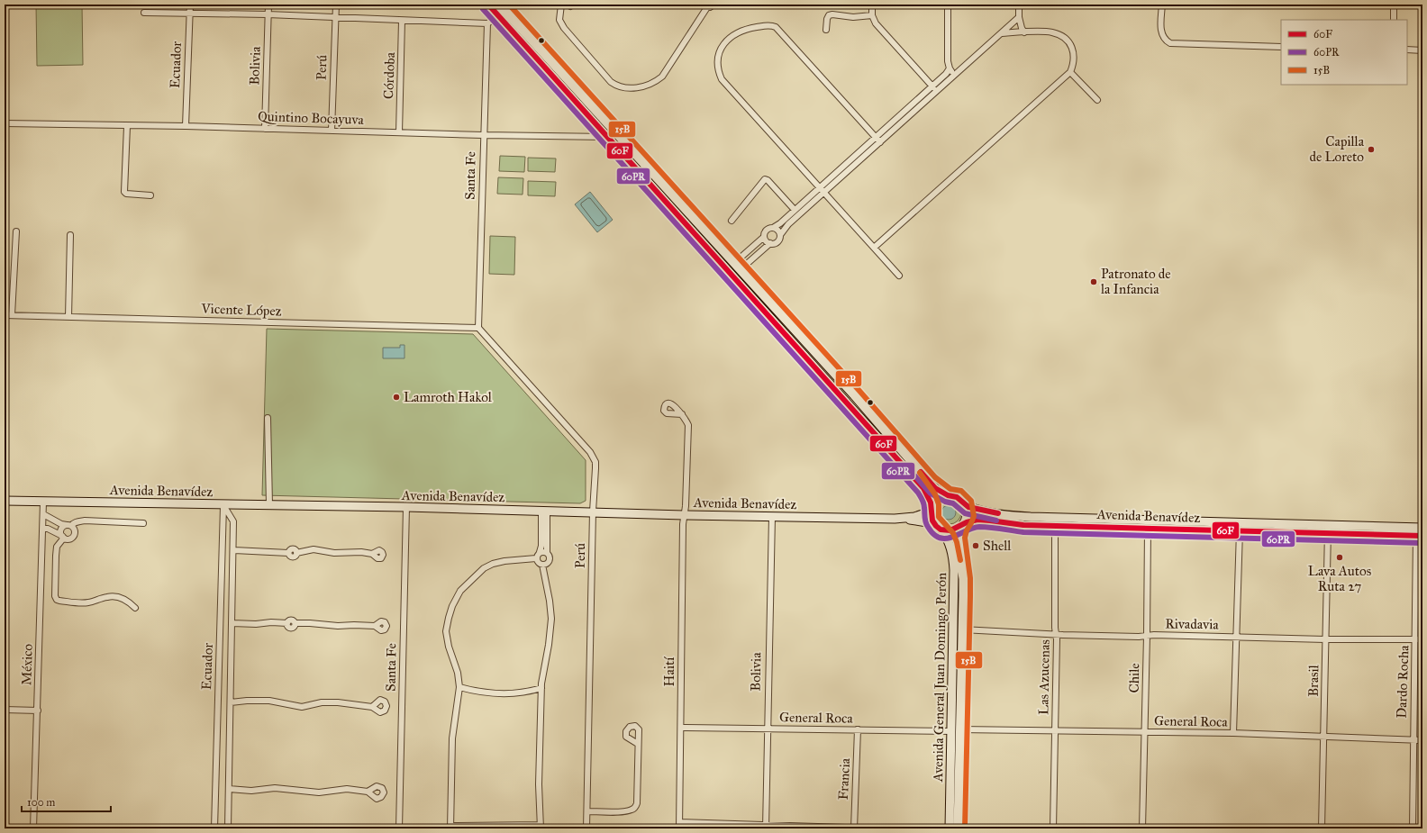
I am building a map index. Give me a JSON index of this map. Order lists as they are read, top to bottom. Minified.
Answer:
{"streets":{"main road":["Avenida Benavídez","Avenida General Juan Domingo Perón"],"street":["Ecuador","Bolivia","Perú","Córdoba","Quintino Bocayuva","Santa Fe","Vicente López","Rivadavia","México","Haití","Las Azucenas","Chile","Brasil","Dardo Rocha","General Roca","Francia"]},"crossings":[["Ecuador","Quintino Bocayuva"],["Ecuador","Avenida Benavídez"],["Bolivia","Quintino Bocayuva"],["Bolivia","Avenida Benavídez"],["Bolivia","General Roca"],["Perú","Quintino Bocayuva"],["Perú","Santa Fe"],["Perú","Vicente López"],["Perú","Avenida Benavídez"],["Córdoba","Quintino Bocayuva"],["Quintino Bocayuva","Santa Fe"],["Santa Fe","Vicente López"],["Santa Fe","Avenida Benavídez"],["Avenida Benavídez","México"],["Avenida Benavídez","Haití"],["Avenida Benavídez","Avenida General Juan Domingo Perón"],["Avenida Benavídez","Las Azucenas"],["Avenida Benavídez","Chile"],["Avenida Benavídez","Brasil"],["Avenida Benavídez","Dardo Rocha"],["Rivadavia","Avenida General Juan Domingo Perón"],["Rivadavia","Las Azucenas"],["Rivadavia","Chile"],["Rivadavia","Brasil"],["Rivadavia","Dardo Rocha"],["Haití","General Roca"],["Avenida General Juan Domingo Perón","General Roca"],["Las Azucenas","General Roca"],["Chile","General Roca"],["Brasil","General Roca"],["Dardo Rocha","General Roca"],["General Roca","Francia"]],"places":["Capilla de Loreto","Patronato de la Infancia","Lamroth Hakol","Shell","Lava Autos Ruta 27"],"lines":["transit line 60F","transit line 15B","transit line 60PR"],"legend":["60F","60PR","15B"],"scale_bar":"100 m"}
